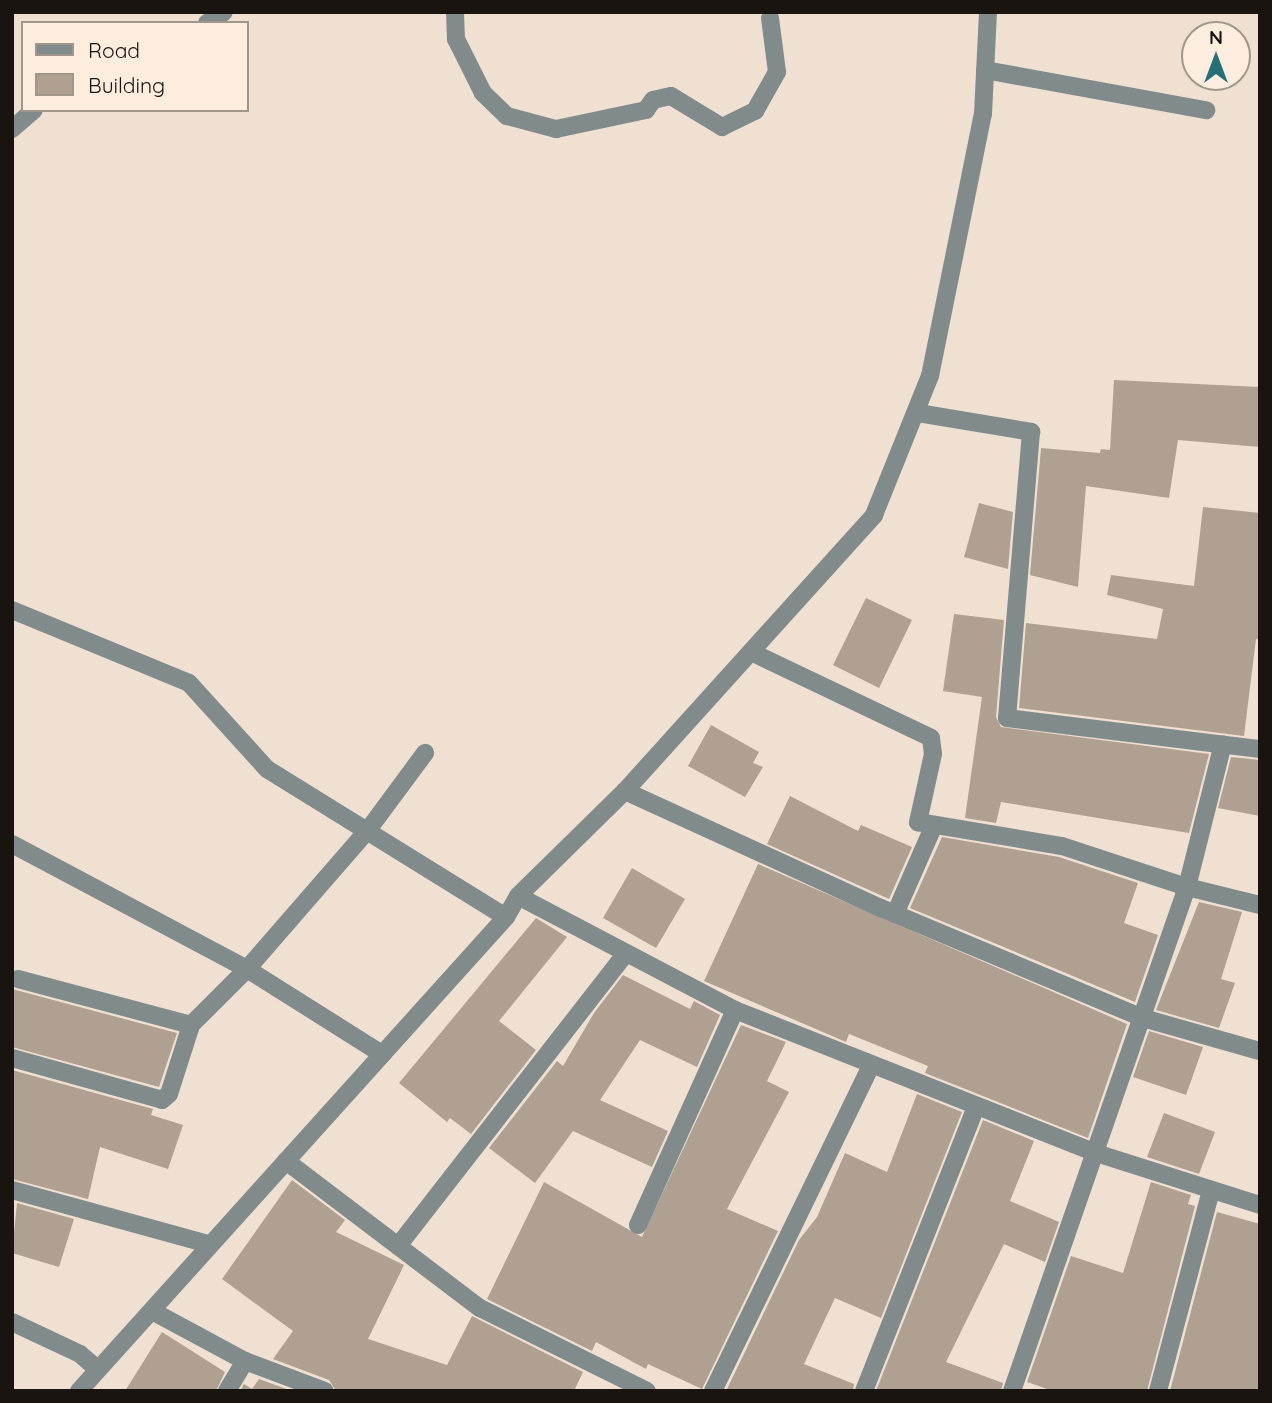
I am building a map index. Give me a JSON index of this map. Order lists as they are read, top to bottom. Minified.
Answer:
{"legend":["Road","Building"],"north":"top"}
